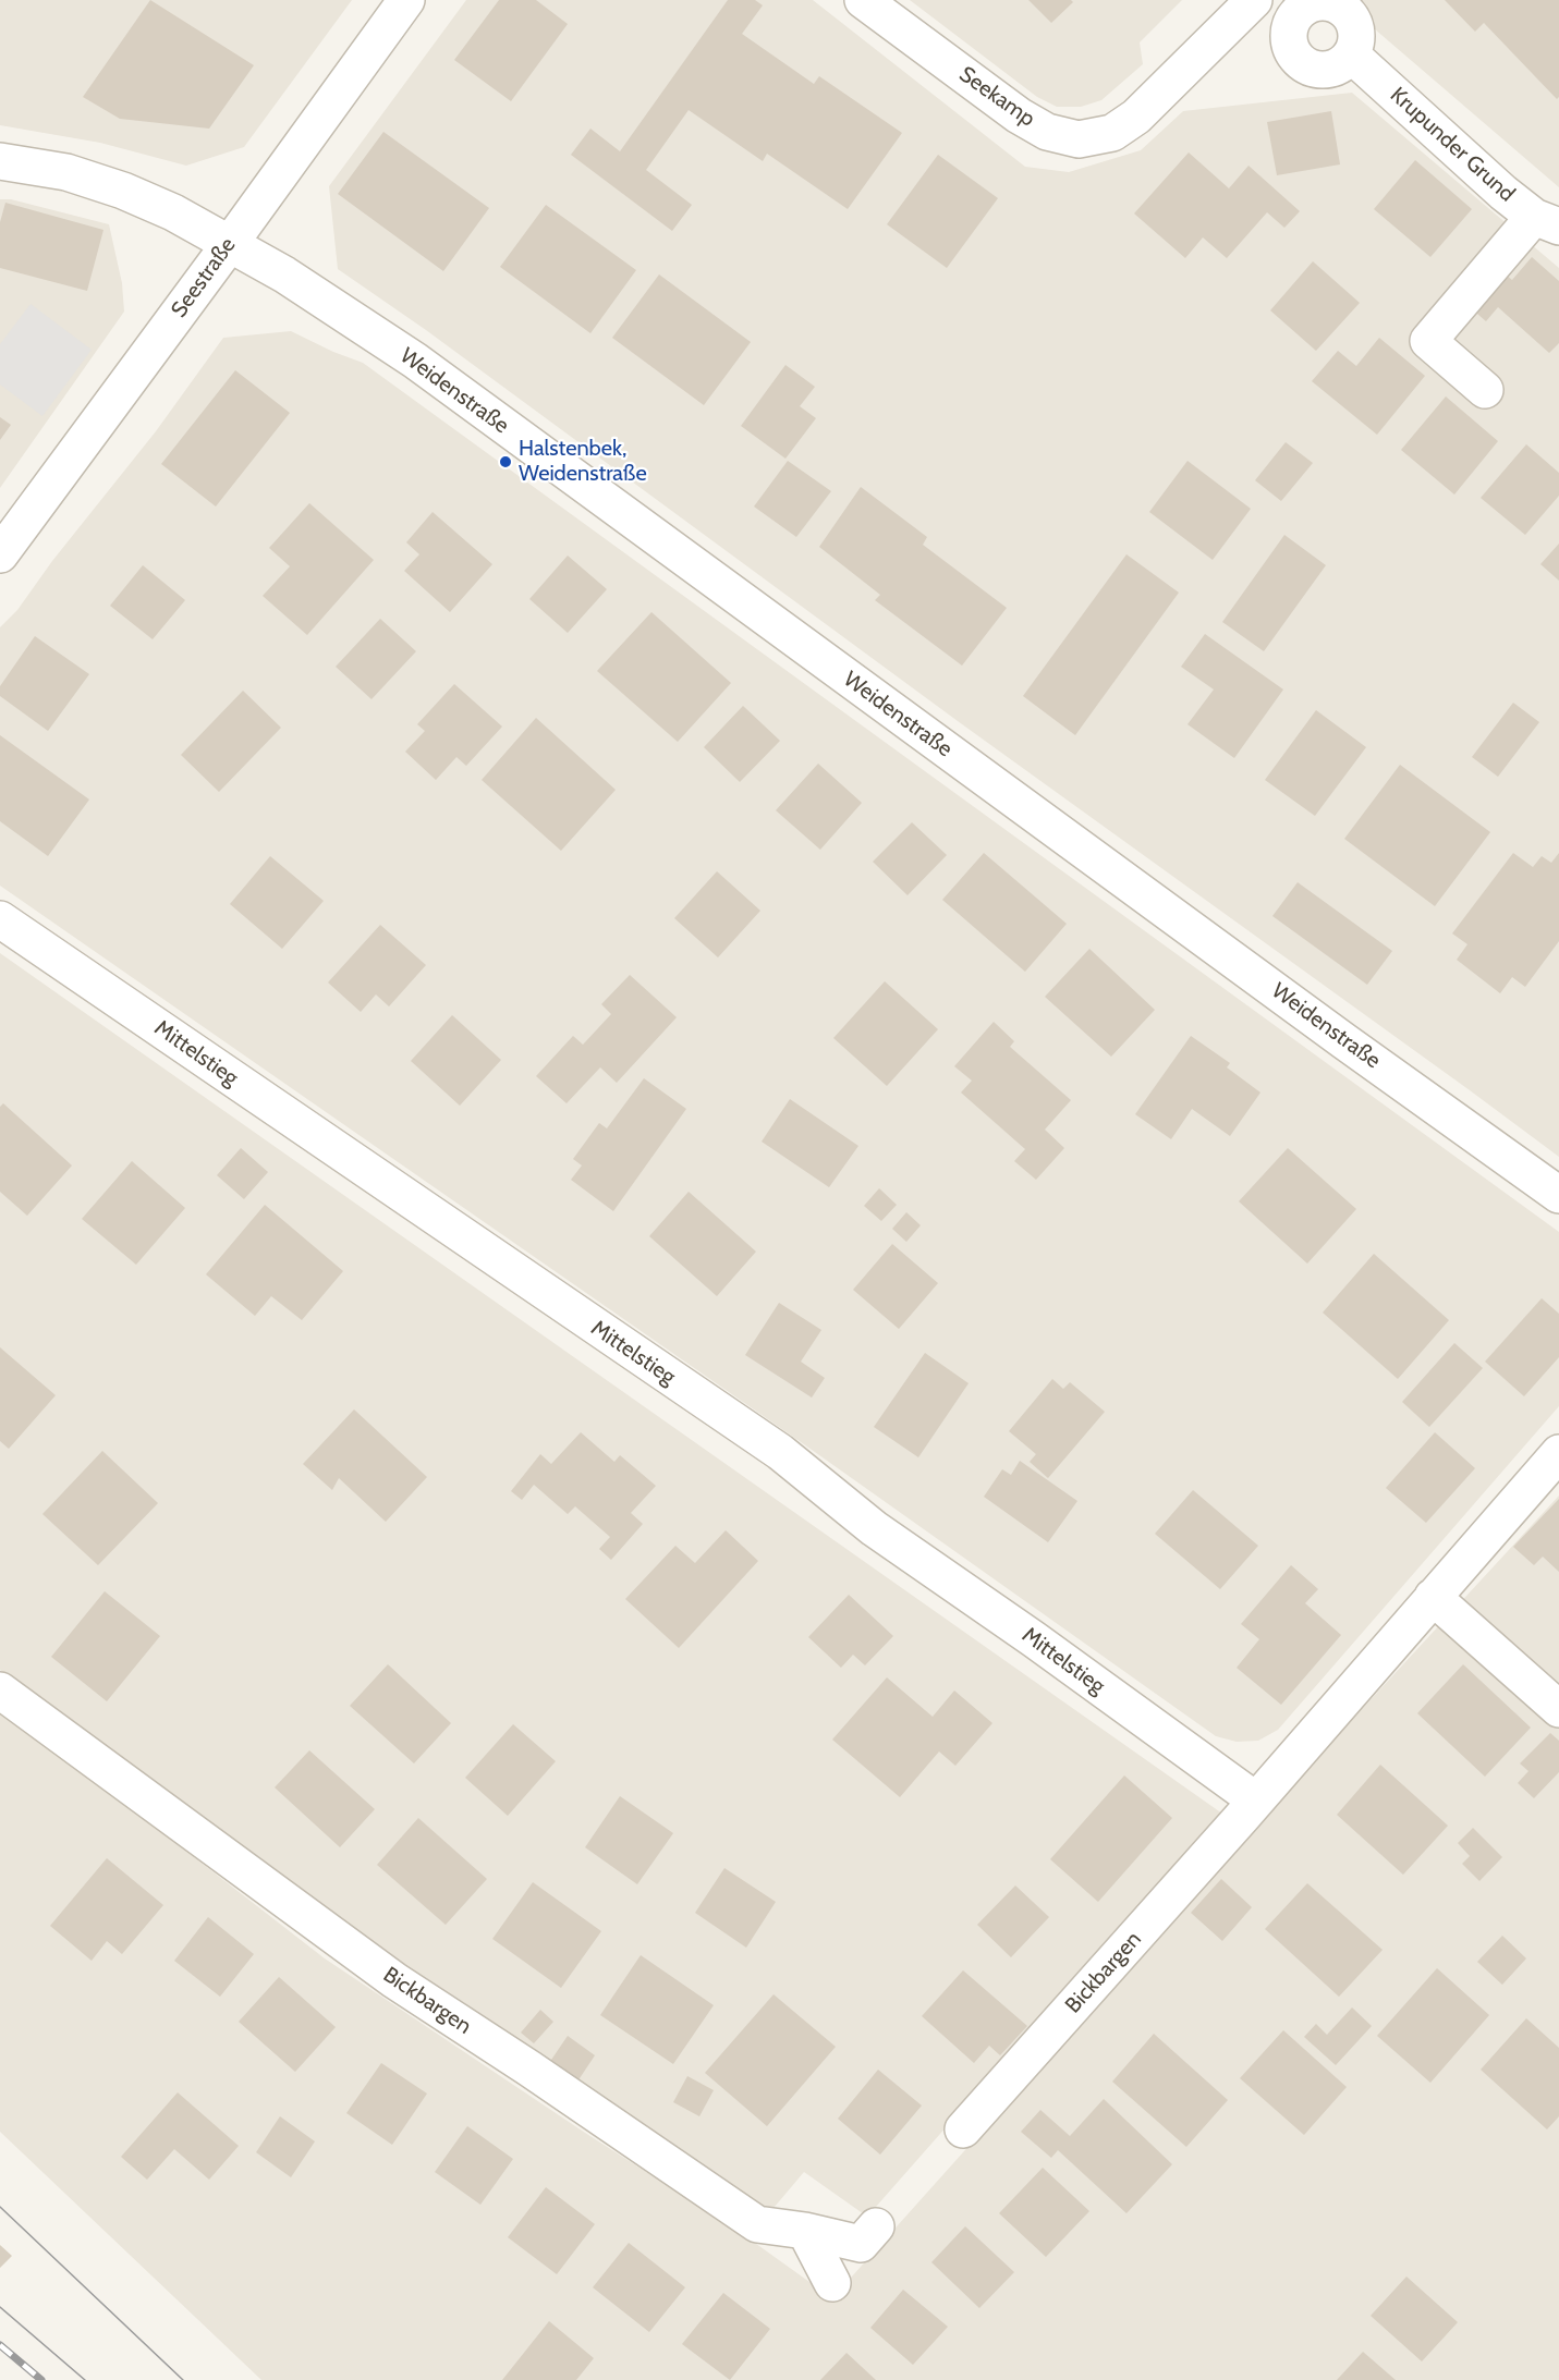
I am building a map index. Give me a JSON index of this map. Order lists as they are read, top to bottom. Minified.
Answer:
{"streets":{"street":["Seekamp","Krupunder Grund","Seestraße","Weidenstraße","Mittelstieg","Bickbargen"]},"crossings":[["Seestraße","Weidenstraße"],["Mittelstieg","Bickbargen"]],"places":["Halstenbek, Weidenstraße"]}
